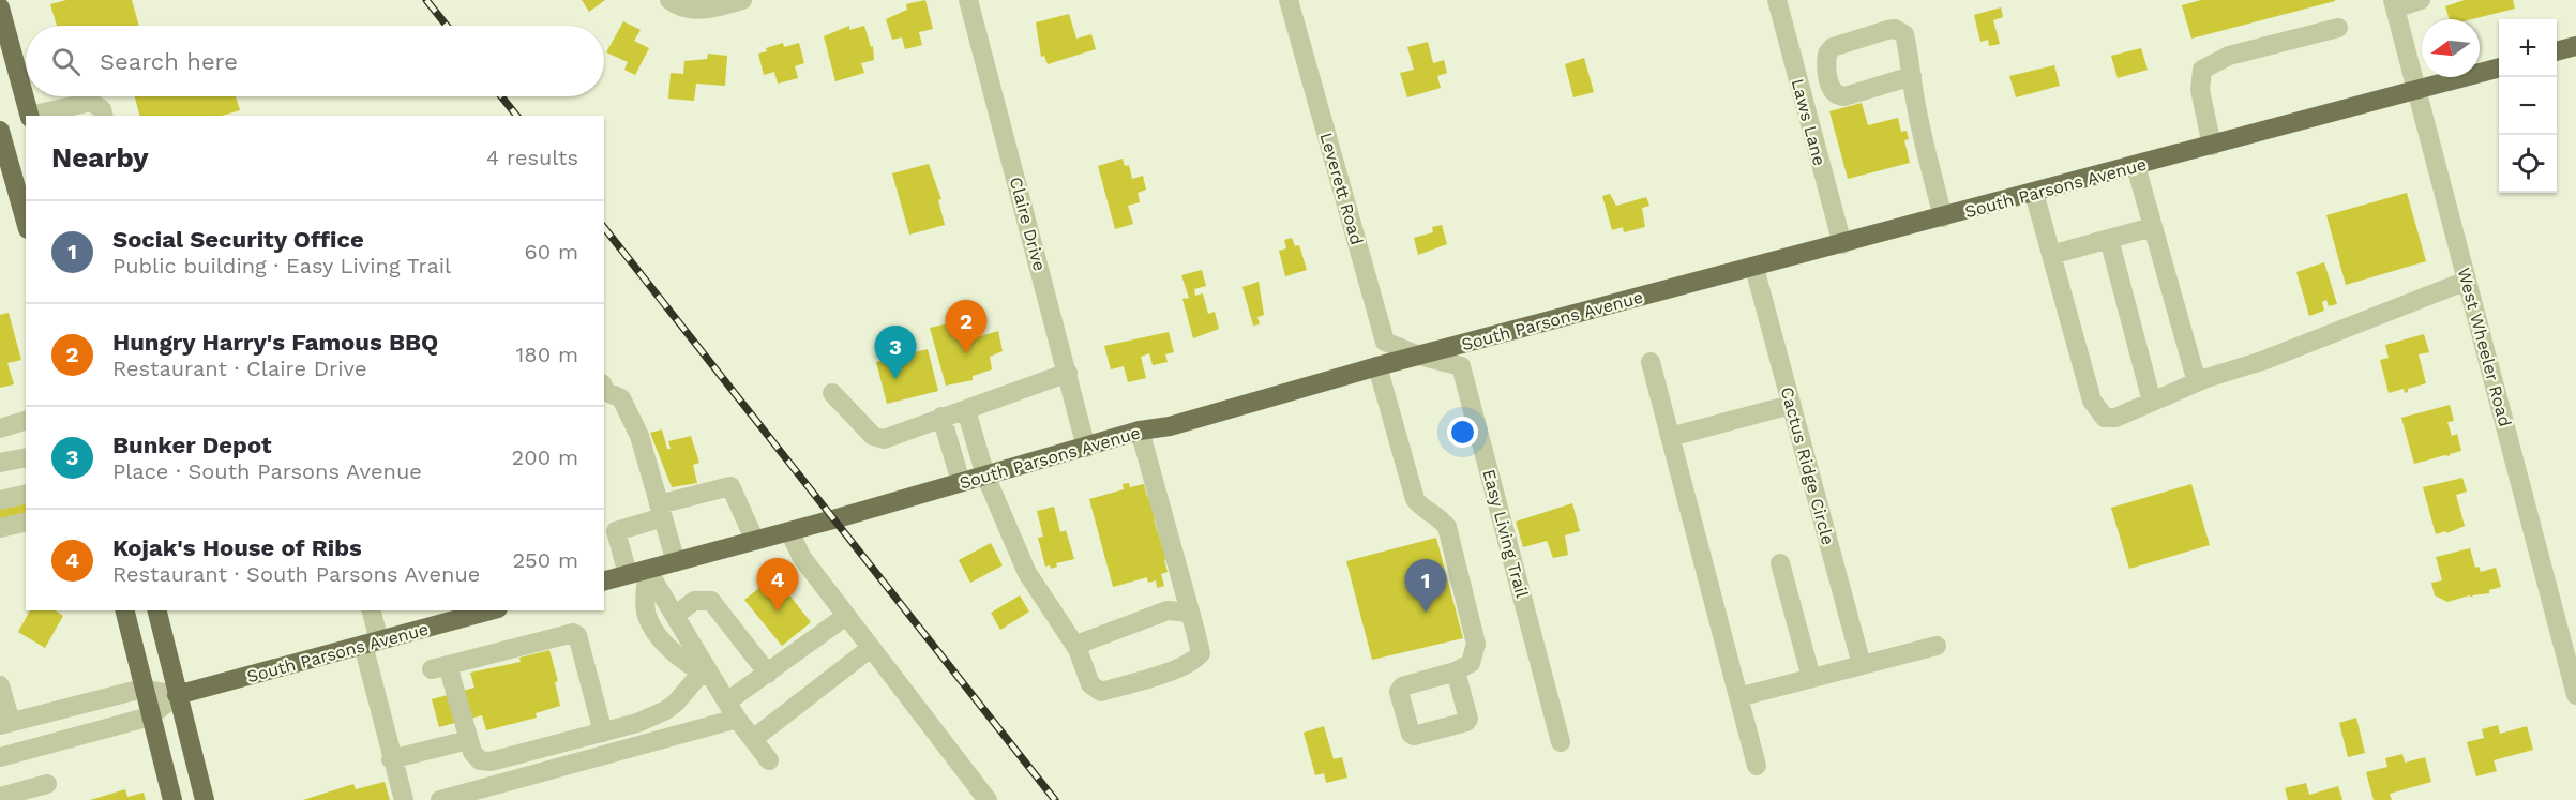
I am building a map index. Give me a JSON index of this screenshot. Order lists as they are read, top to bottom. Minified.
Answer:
{"streets":{"main road":["South Parsons Avenue"],"street":["Laws Lane","Leverett Road","Claire Drive","West Wheeler Road","Cactus Ridge Circle","Easy Living Trail"]},"crossings":[["Laws Lane","South Parsons Avenue"],["South Parsons Avenue","Leverett Road"],["South Parsons Avenue","Claire Drive"],["South Parsons Avenue","West Wheeler Road"],["South Parsons Avenue","Cactus Ridge Circle"],["South Parsons Avenue","Easy Living Trail"],["Leverett Road","Easy Living Trail"]],"north":"left","page":{"map_buttons":["+","−"],"search":"Search here","heading":["Nearby","4 results"],"list":[{"mark":"1","name":"Social Security Office","note":"Public building · Easy Living Trail","value":"60 m"},{"mark":"2","name":"Hungry Harry's Famous BBQ","note":"Restaurant · Claire Drive","value":"180 m"},{"mark":"3","name":"Bunker Depot","note":"Place · South Parsons Avenue","value":"200 m"},{"mark":"4","name":"Kojak's House of Ribs","note":"Restaurant · South Parsons Avenue","value":"250 m"}],"pins":["2","3","4","1"]}}
